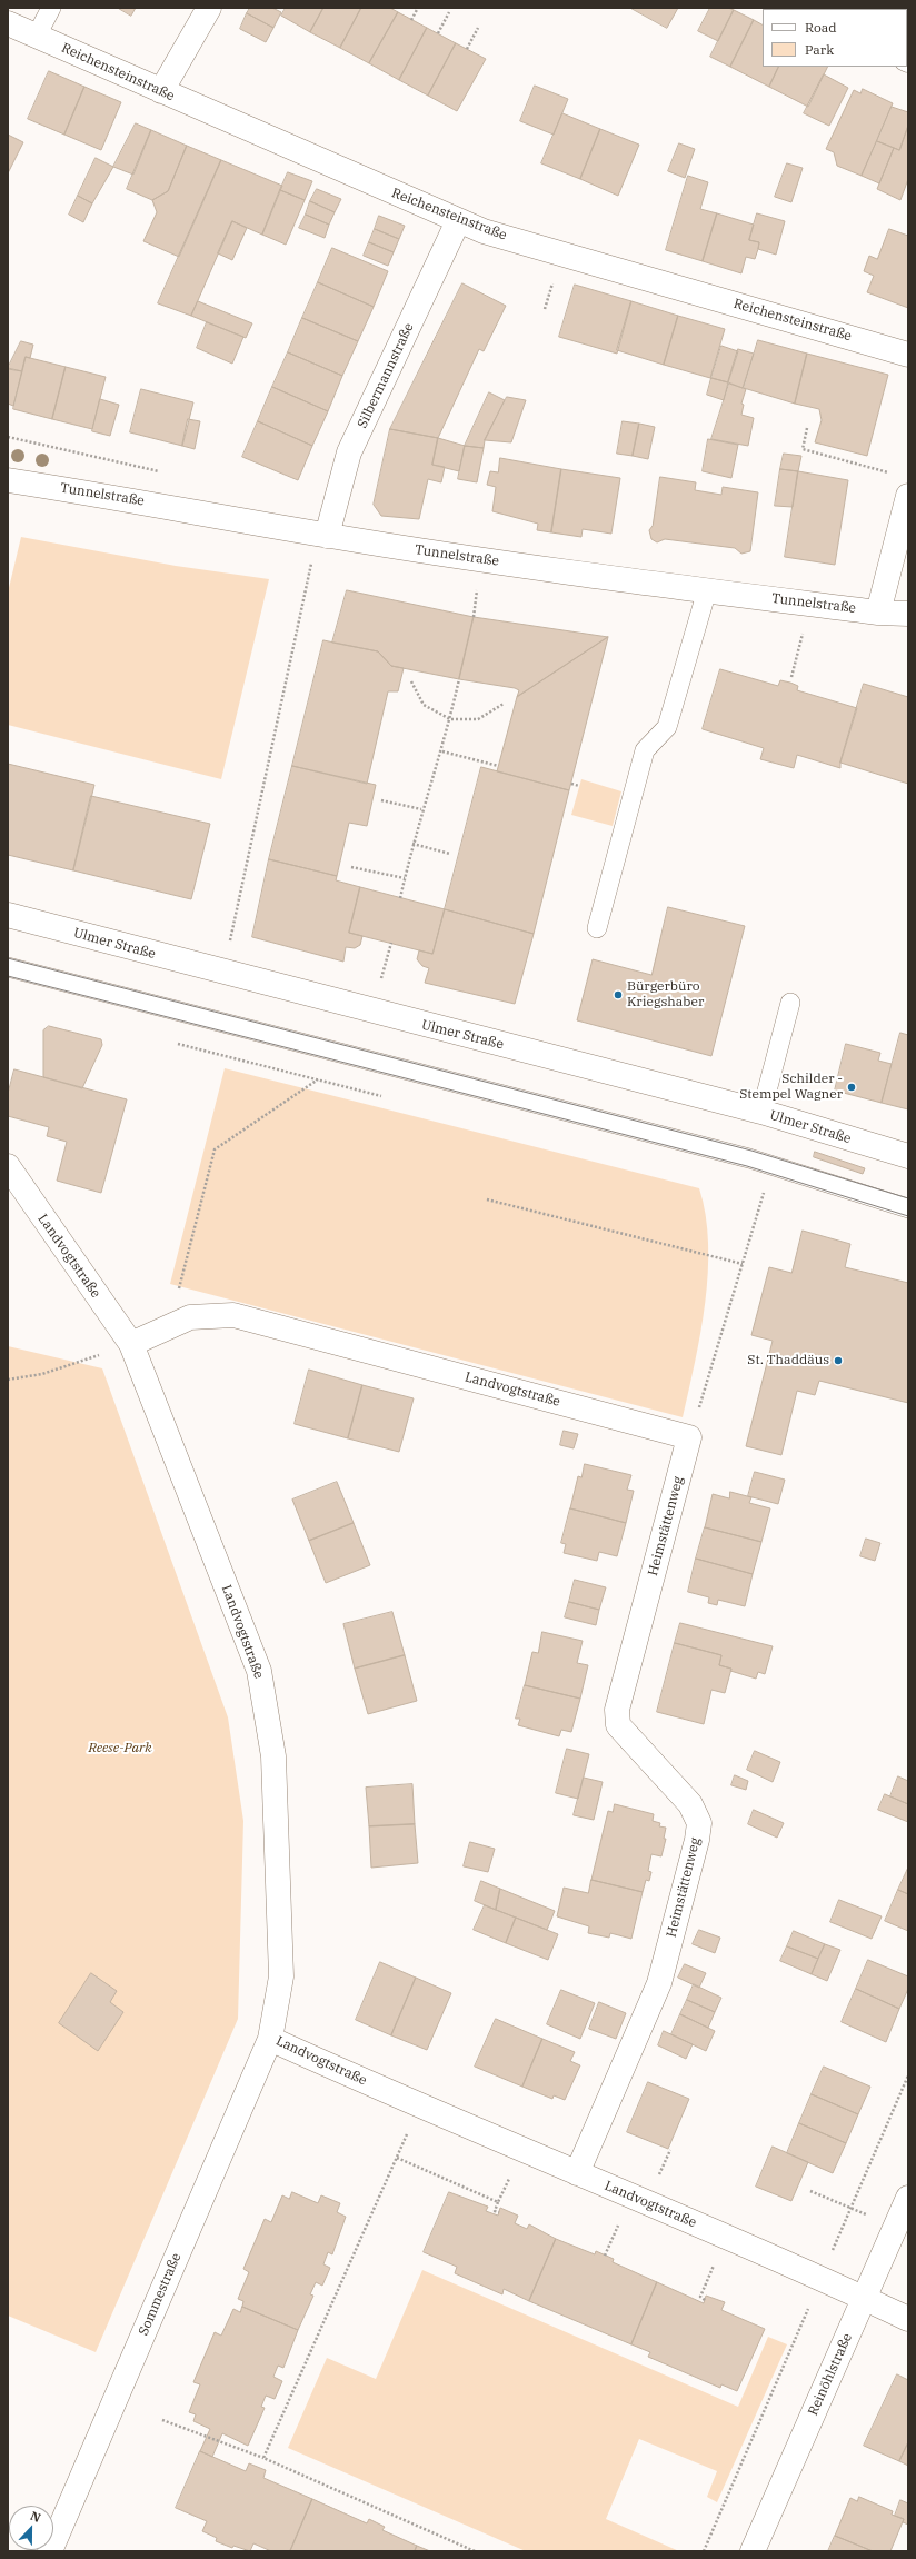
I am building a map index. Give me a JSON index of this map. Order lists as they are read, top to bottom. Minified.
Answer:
{"streets":{"street":["Reichensteinstraße","Silbermannstraße","Tunnelstraße","Ulmer Straße","Landvogtstraße","Heimstättenweg","Sommestraße","Reinöhlstraße"]},"crossings":[["Reichensteinstraße","Silbermannstraße"],["Silbermannstraße","Tunnelstraße"],["Landvogtstraße","Heimstättenweg"],["Landvogtstraße","Sommestraße"],["Landvogtstraße","Reinöhlstraße"]],"parks":["Reese-Park"],"places":["Bürgerbüro Kriegshaber","Schilder - Stempel Wagner","St. Thaddäus"],"legend":["Road","Park"],"north":"top"}
